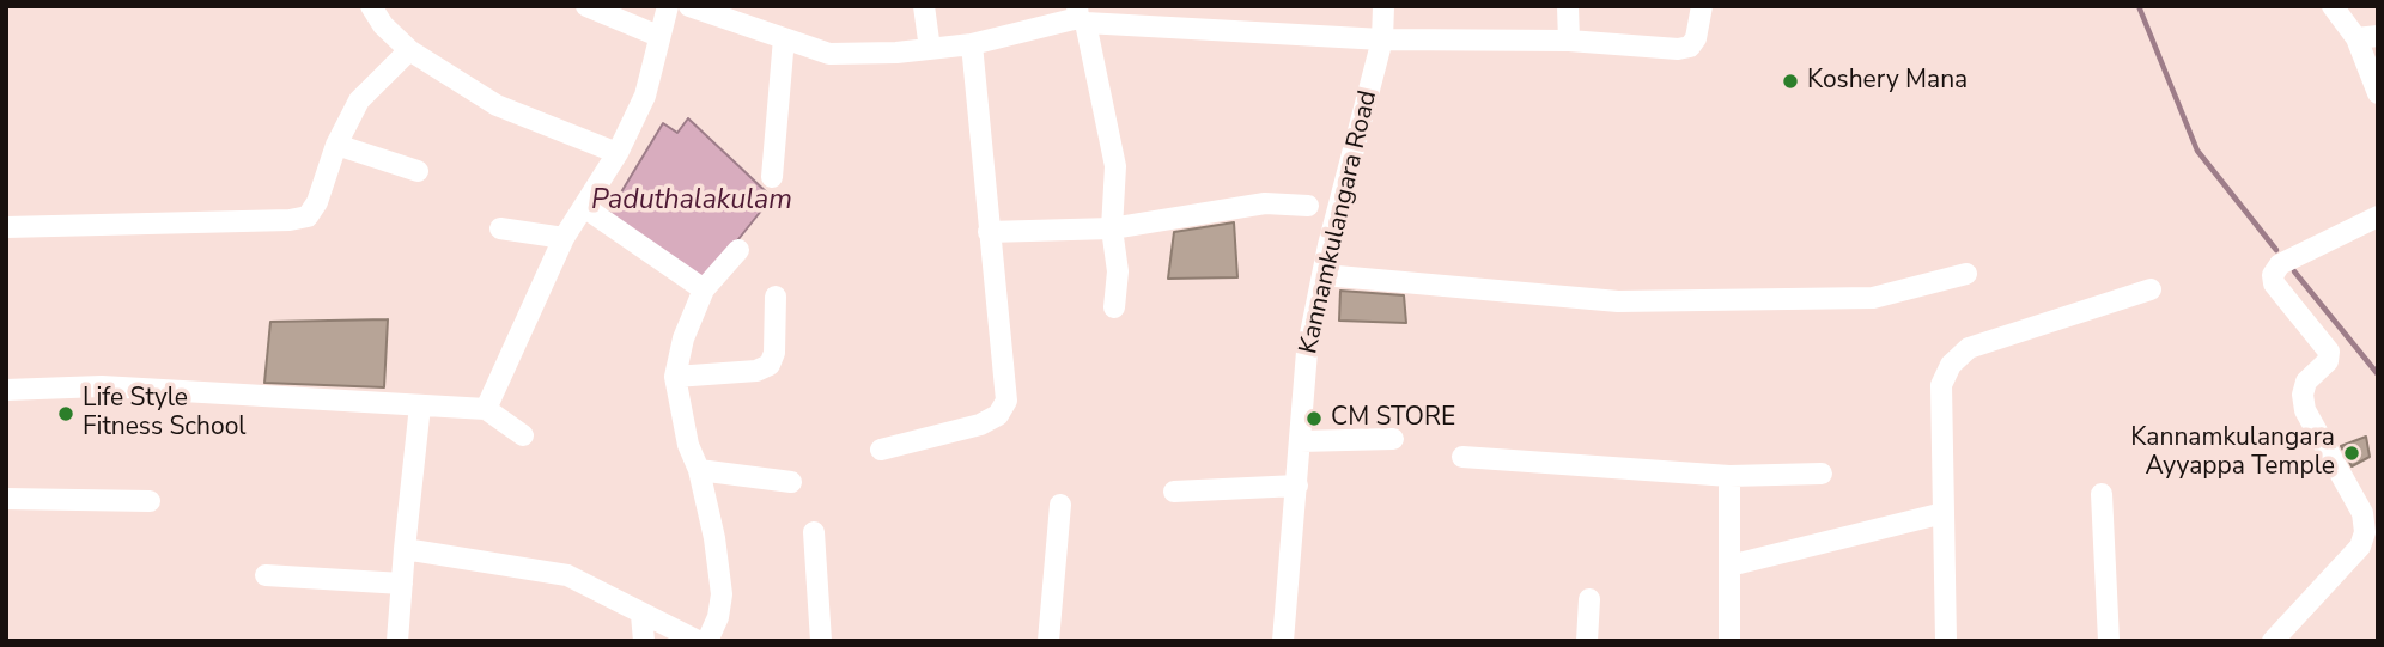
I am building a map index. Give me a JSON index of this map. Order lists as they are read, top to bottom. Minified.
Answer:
{"streets":{"street":["Kannamkulangara Road"]},"water":["Paduthalakulam"],"places":["Koshery Mana","Life Style Fitness School","CM STORE","Kannamkulangara Ayyappa Temple"]}
